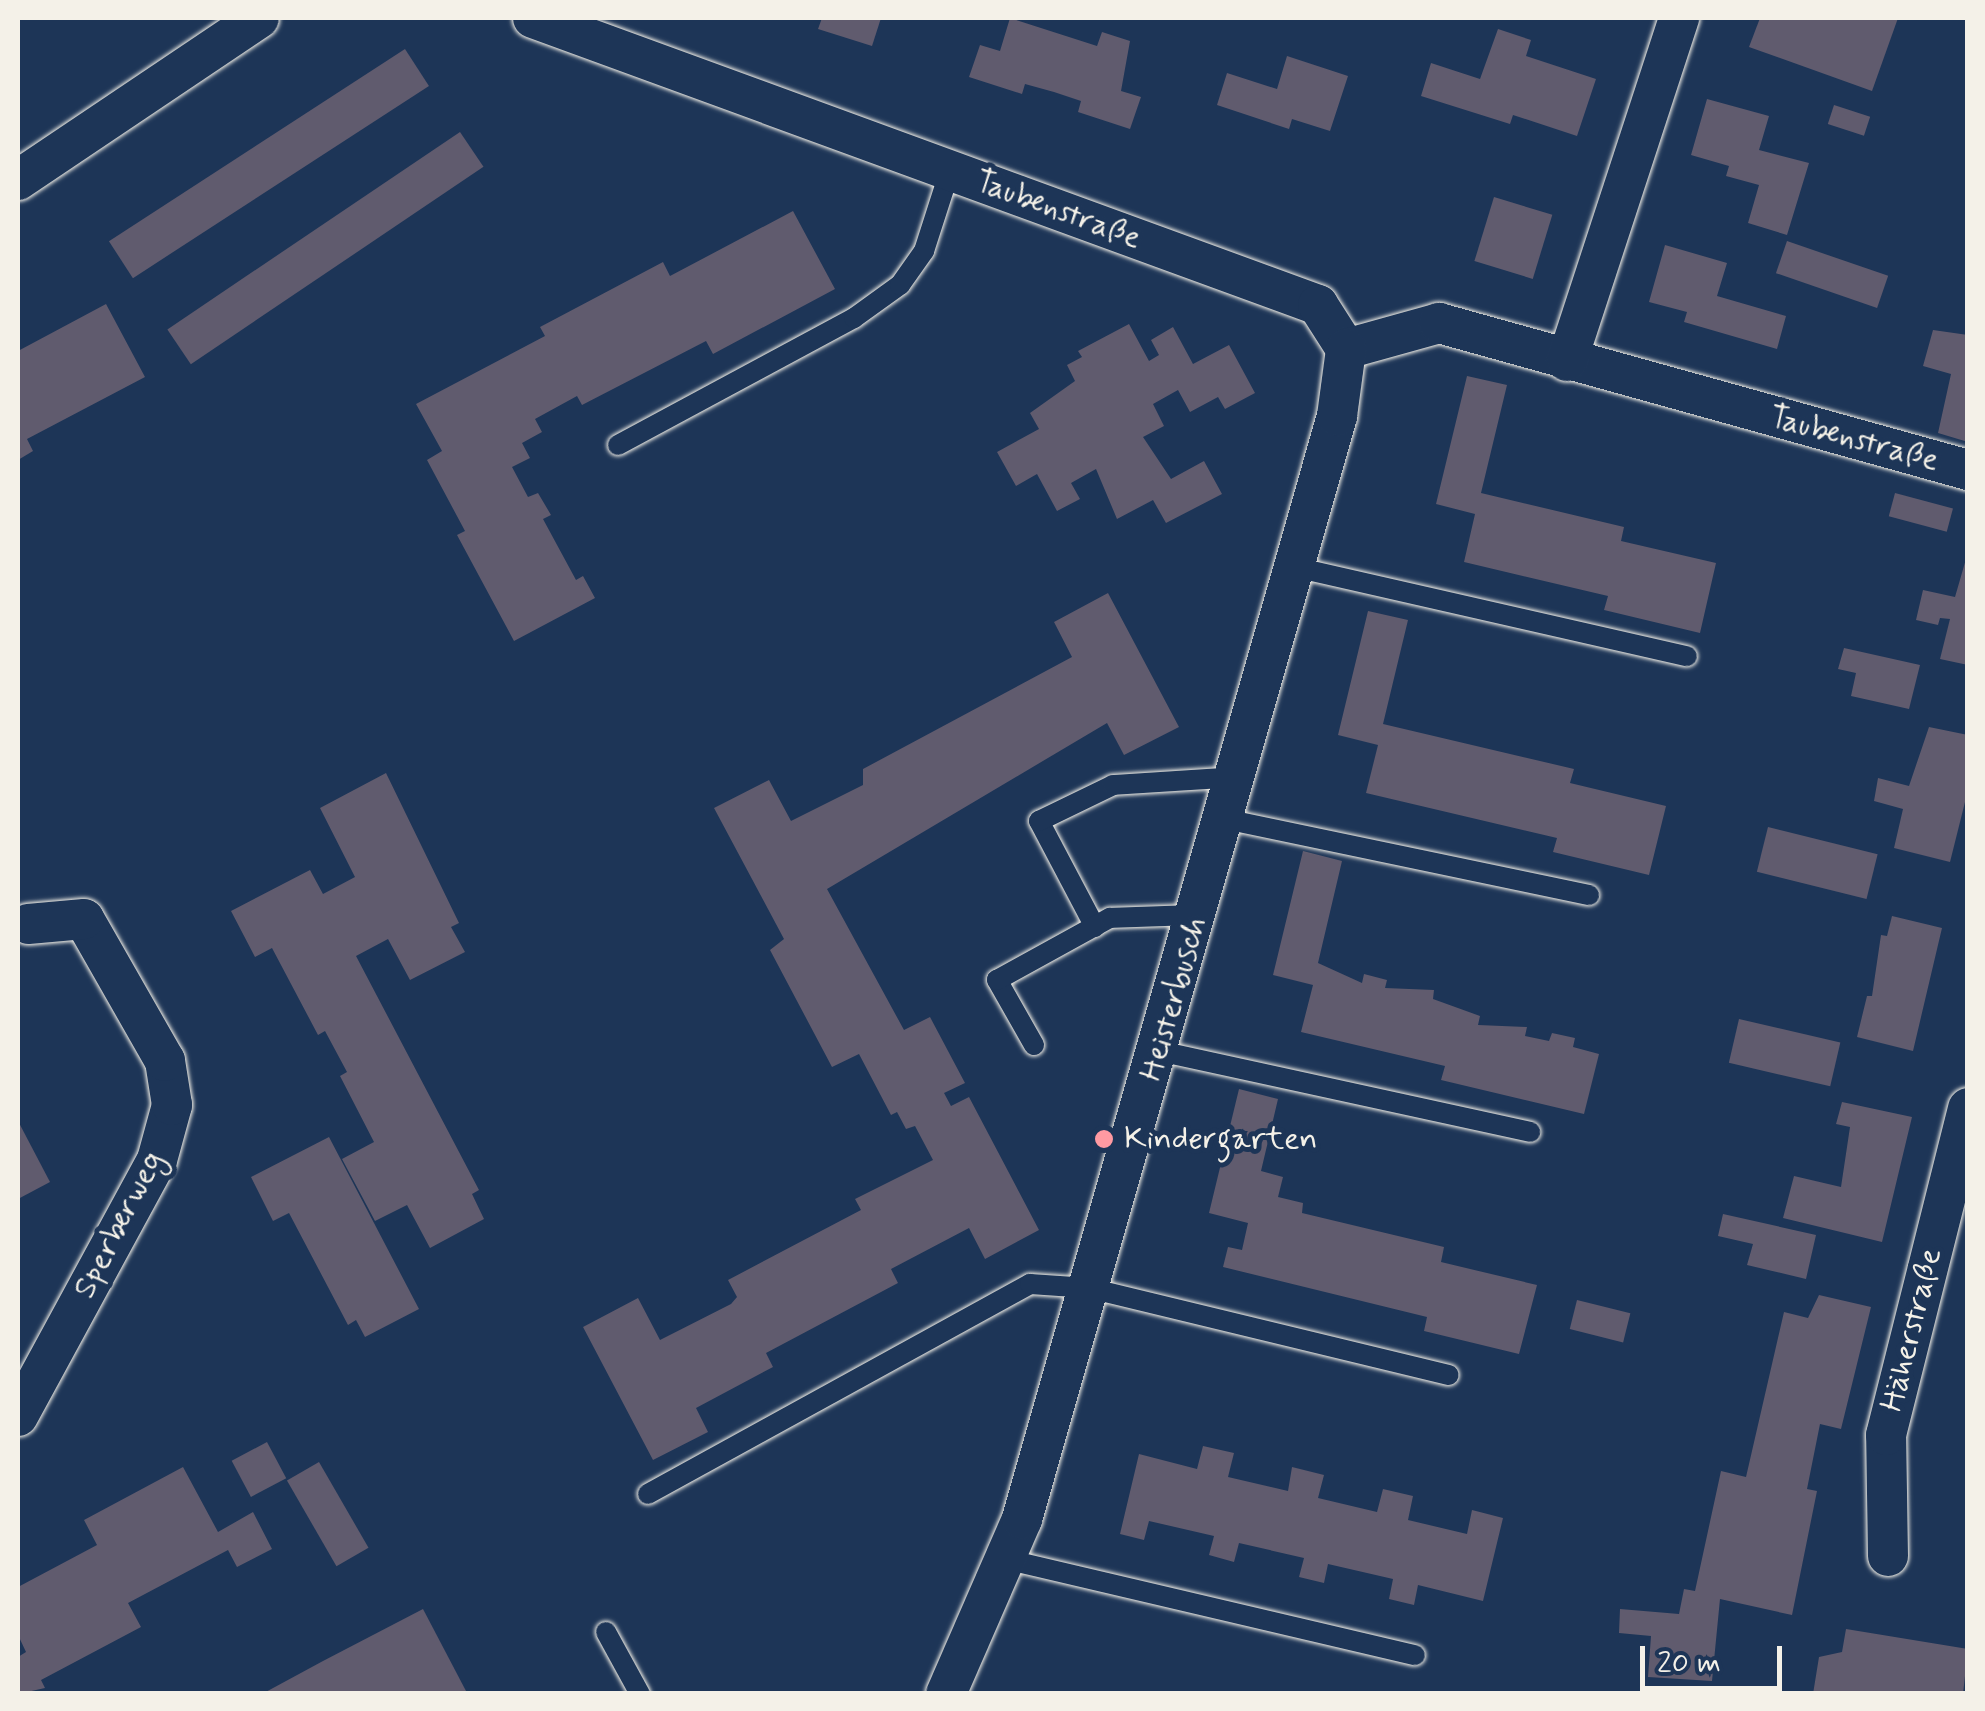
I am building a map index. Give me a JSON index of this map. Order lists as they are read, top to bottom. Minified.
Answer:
{"streets":{"street":["Taubenstraße","Heisterbusch","Sperberweg","Häherstraße"]},"crossings":[["Taubenstraße","Heisterbusch"]],"places":["Kindergarten"],"scale_bar":"20 m"}
